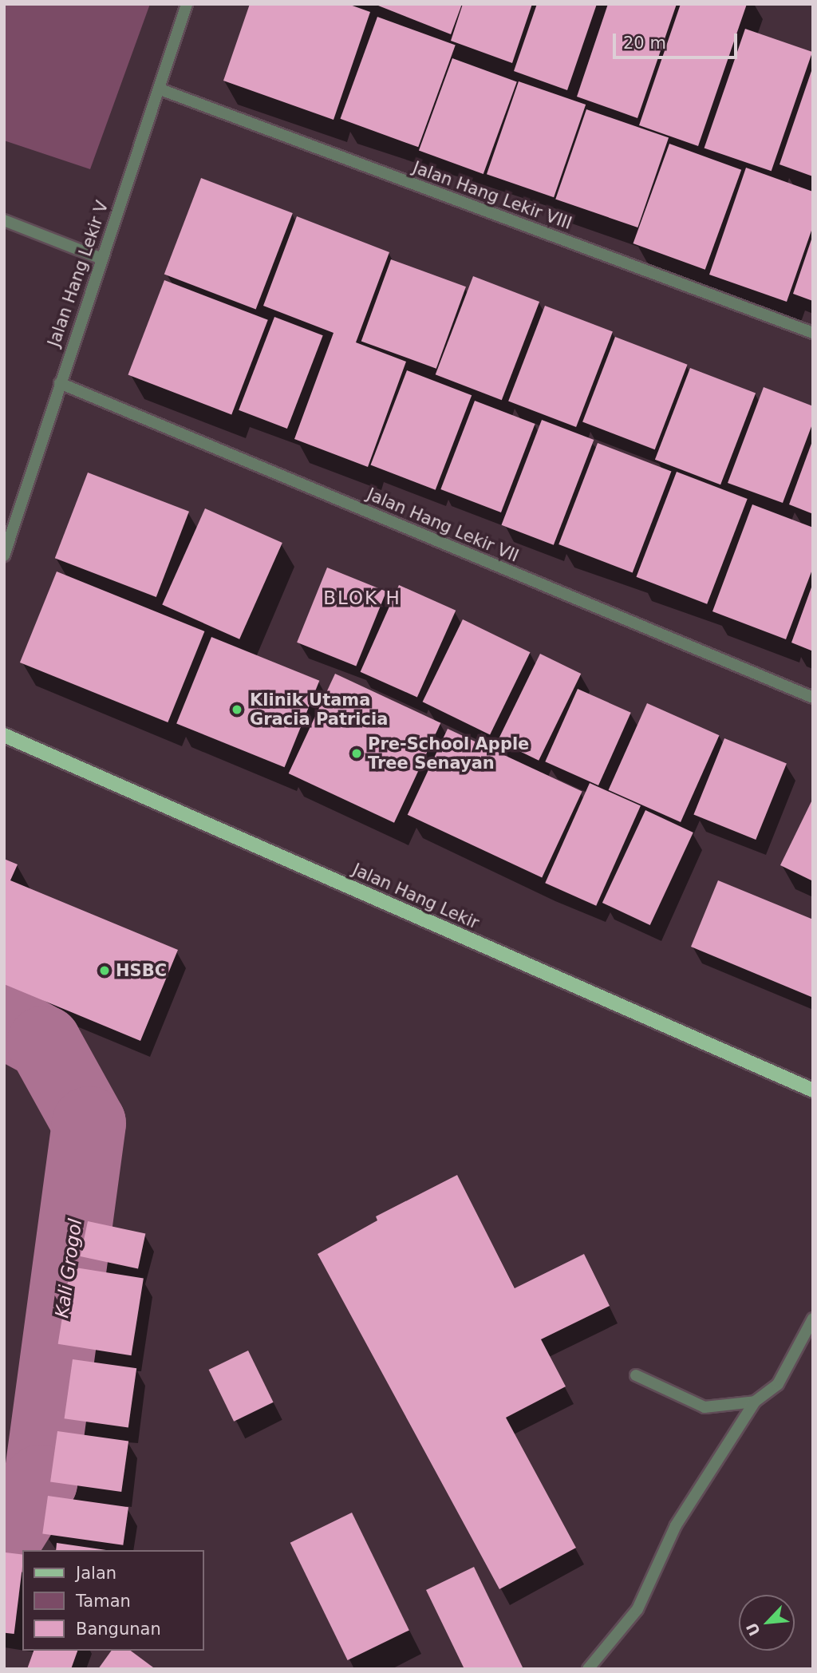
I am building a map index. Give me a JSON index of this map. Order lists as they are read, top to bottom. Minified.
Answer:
{"streets":{"main road":["Jalan Hang Lekir"],"street":["Jalan Hang Lekir VIII","Jalan Hang Lekir V","Jalan Hang Lekir VII"]},"crossings":[["Jalan Hang Lekir VIII","Jalan Hang Lekir V"],["Jalan Hang Lekir V","Jalan Hang Lekir VII"]],"districts":["BLOK H"],"water":["Kali Grogol"],"places":["Klinik Utama Gracia Patricia","Pre-School Apple Tree Senayan","HSBC"],"legend":["Jalan","Taman","Bangunan"],"scale_bar":"20 m","north":"bottom left"}
